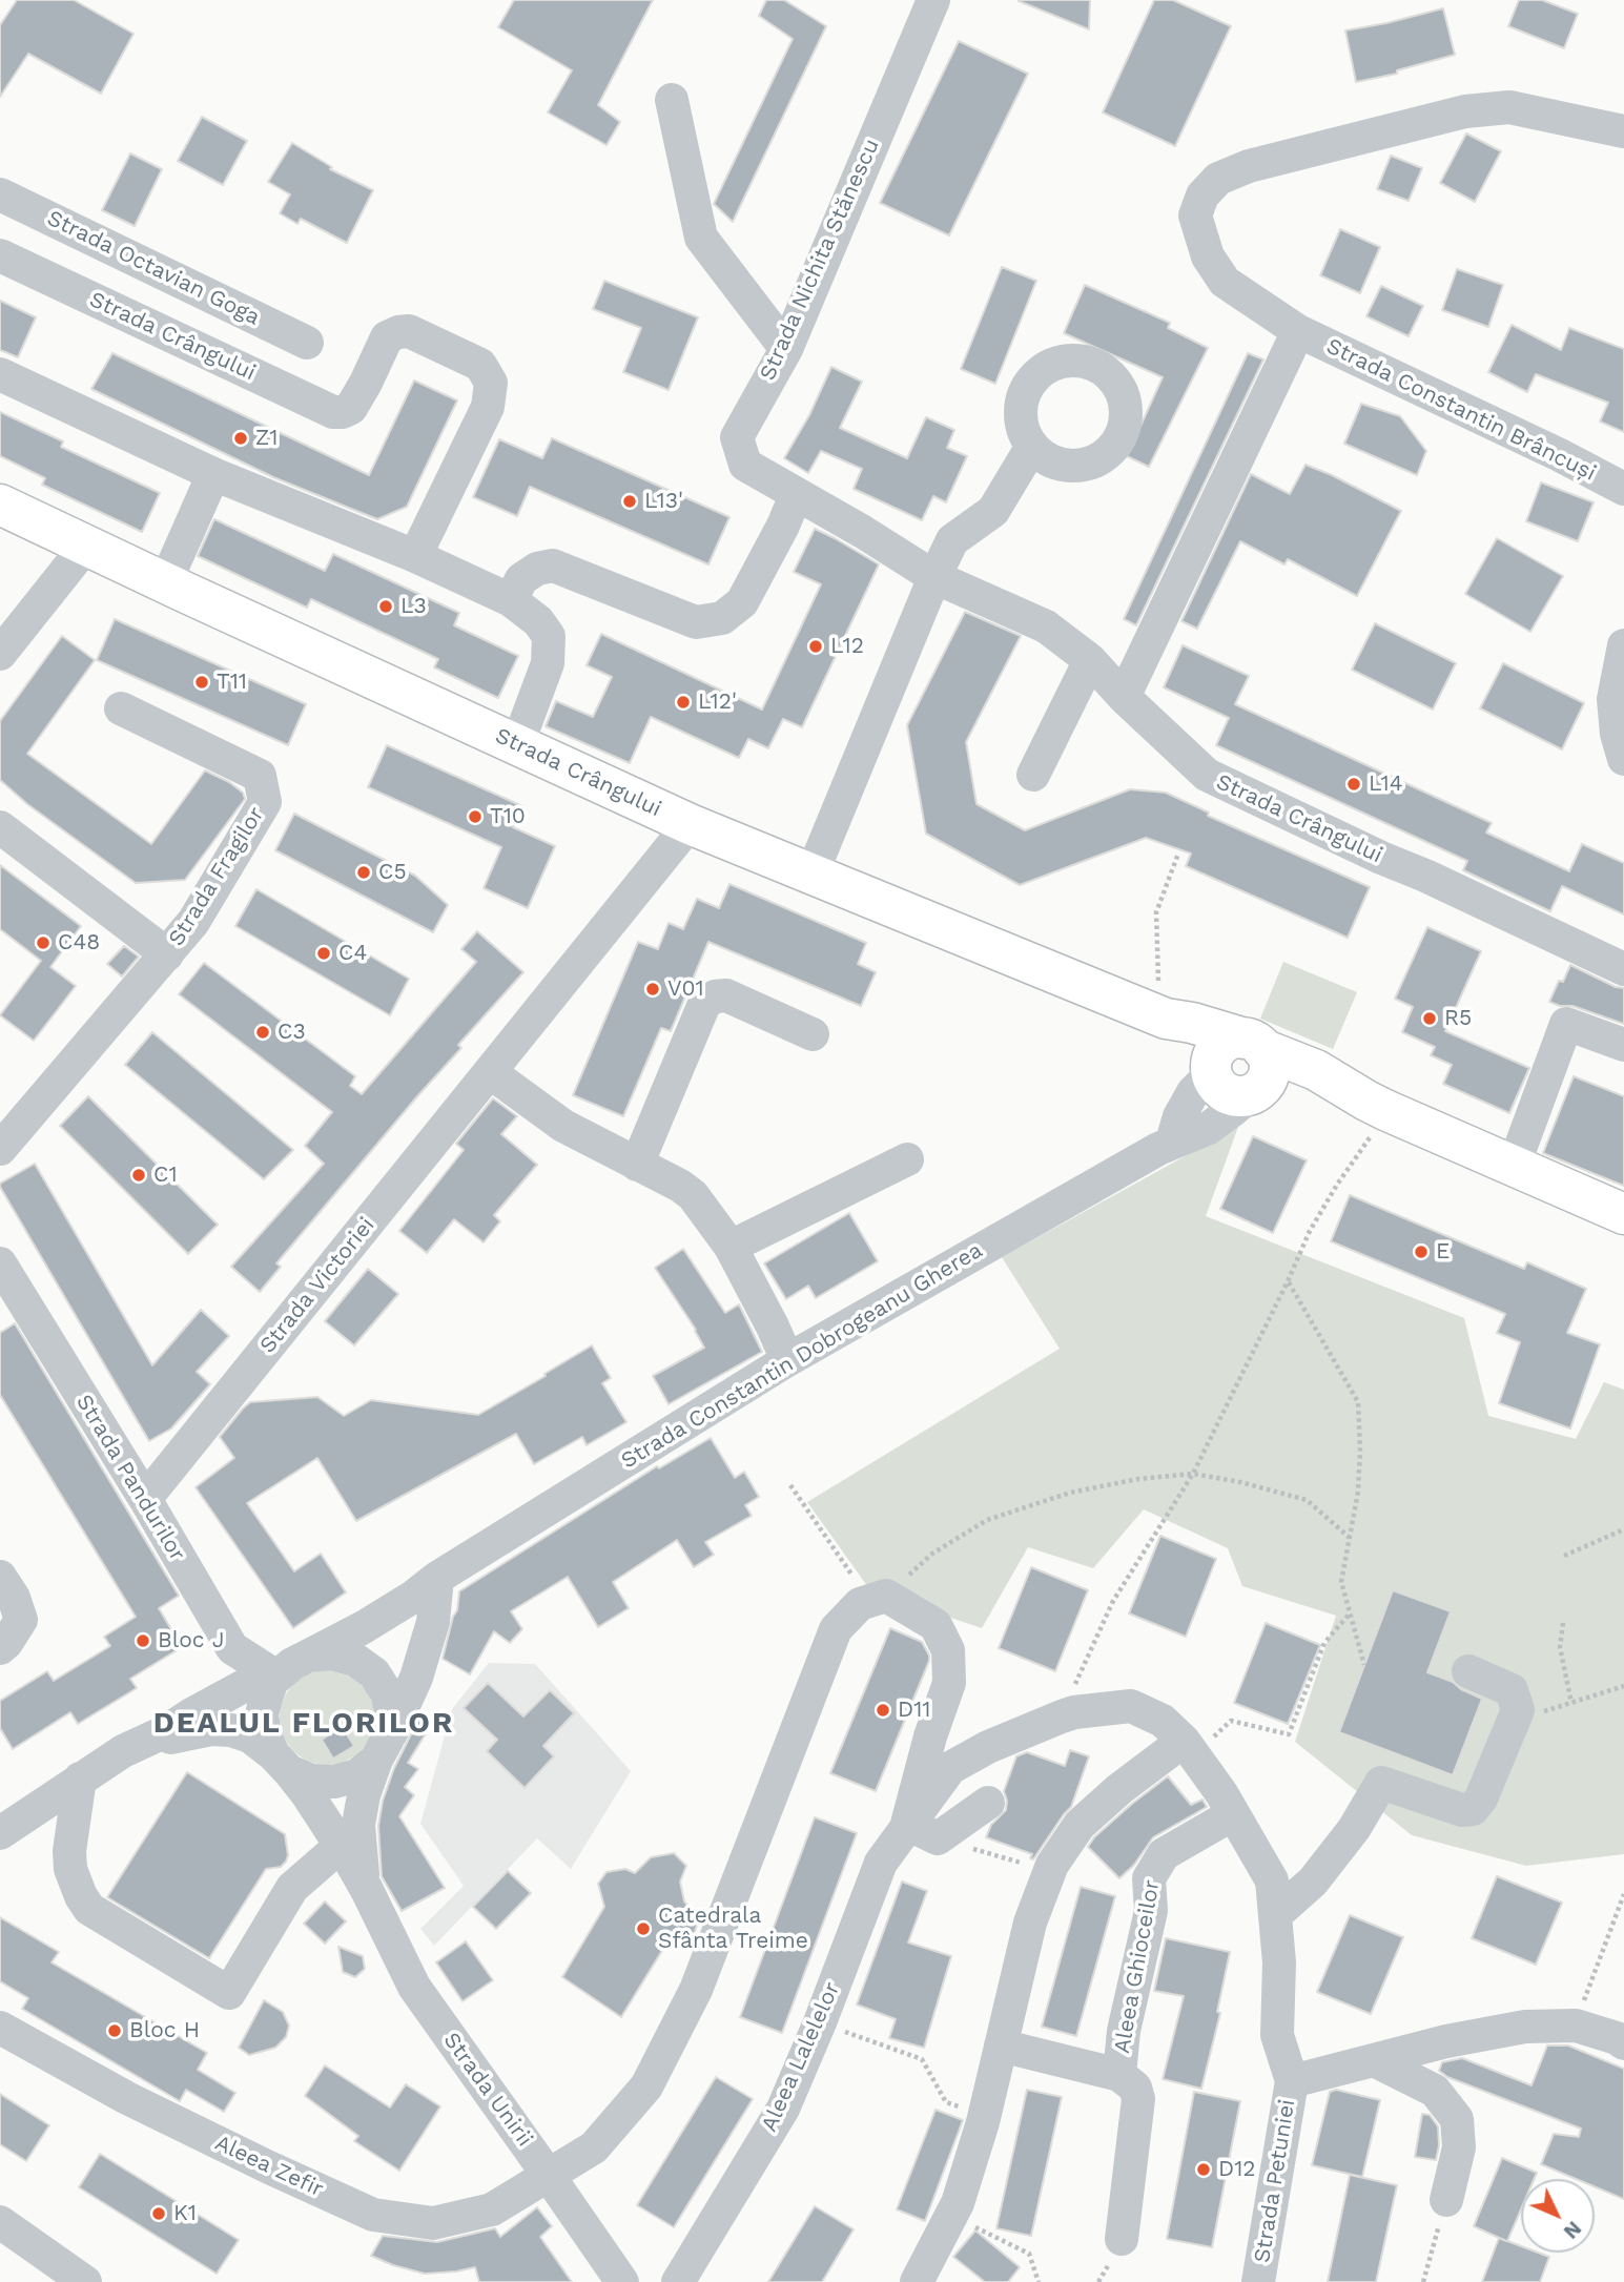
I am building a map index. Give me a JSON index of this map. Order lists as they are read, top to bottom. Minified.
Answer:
{"streets":{"main road":["Strada Crângului"],"street":["Strada Nichita Stănescu","Strada Octavian Goga","Strada Constantin Brâncuși","Strada Fragilor","Strada Victoriei","Strada Constantin Dobrogeanu Gherea","Strada Pandurilor","Aleea Ghioceilor","Aleea Lalelelor","Strada Unirii","Aleea Zefir","Strada Petuniei"]},"crossings":[["Strada Nichita Stănescu","Strada Crângului"],["Strada Crângului","Strada Victoriei"],["Strada Crângului","Strada Constantin Dobrogeanu Gherea"],["Strada Victoriei","Strada Pandurilor"],["Strada Constantin Dobrogeanu Gherea","Strada Pandurilor"],["Strada Constantin Dobrogeanu Gherea","Strada Unirii"],["Strada Pandurilor","Strada Unirii"],["Strada Unirii","Aleea Zefir"]],"districts":["DEALUL FLORILOR"],"places":["Z1","L13'","L3","L12","T11","L12'","L14","T10","C5","C48","C4","V01","R5","C3","C1","E","Bloc J","D11","Catedrala Sfânta Treime","Bloc H","D12","K1"],"north":"bottom right"}
